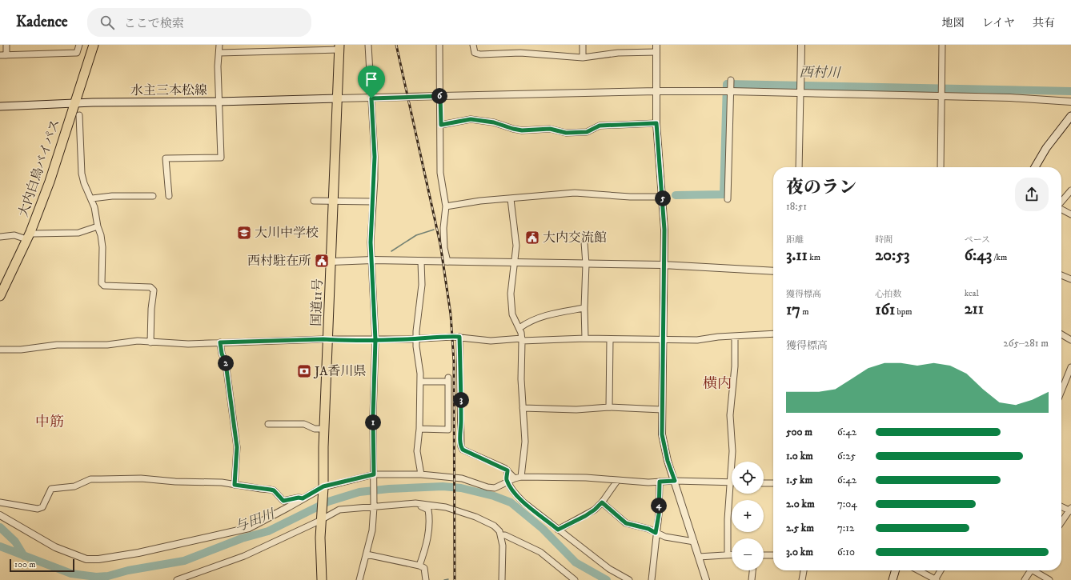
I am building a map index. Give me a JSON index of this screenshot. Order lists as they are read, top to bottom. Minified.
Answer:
{"streets":{"highway":["大内白鳥バイパス","国道11号"],"main road":["水主三本松線"]},"crossings":[["水主三本松線","大内白鳥バイパス"],["水主三本松線","国道11号"]],"districts":["横内","中筋"],"water":["西村川","与田川"],"places":{"school or university":["大川中学校"],"public building":["大内交流館","西村駐在所"],"bank":["JA香川県"]},"scale_bar":"100 m","page":{"header":"Kadence","search":"ここで検索","nav":["地図","レイヤ","共有"],"pins":["6","5","2","3","1","4"],"heading":["夜のラン","18:51"],"stats":[["距離","3.11 km"],["時間","20:53"],["ペース","6:43 /km"],["獲得標高","17 m"],["心拍数","161 bpm"],["kcal","211"]],"chart":["獲得標高","265–281 m"],"list":[{"name":"500 m","note":"6:42"},{"name":"1.0 km","note":"6:25"},{"name":"1.5 km","note":"6:42"},{"name":"2.0 km","note":"7:04"},{"name":"2.5 km","note":"7:12"},{"name":"3.0 km","note":"6:10"}],"map_buttons":["+","−"],"scale":"100 m"}}
